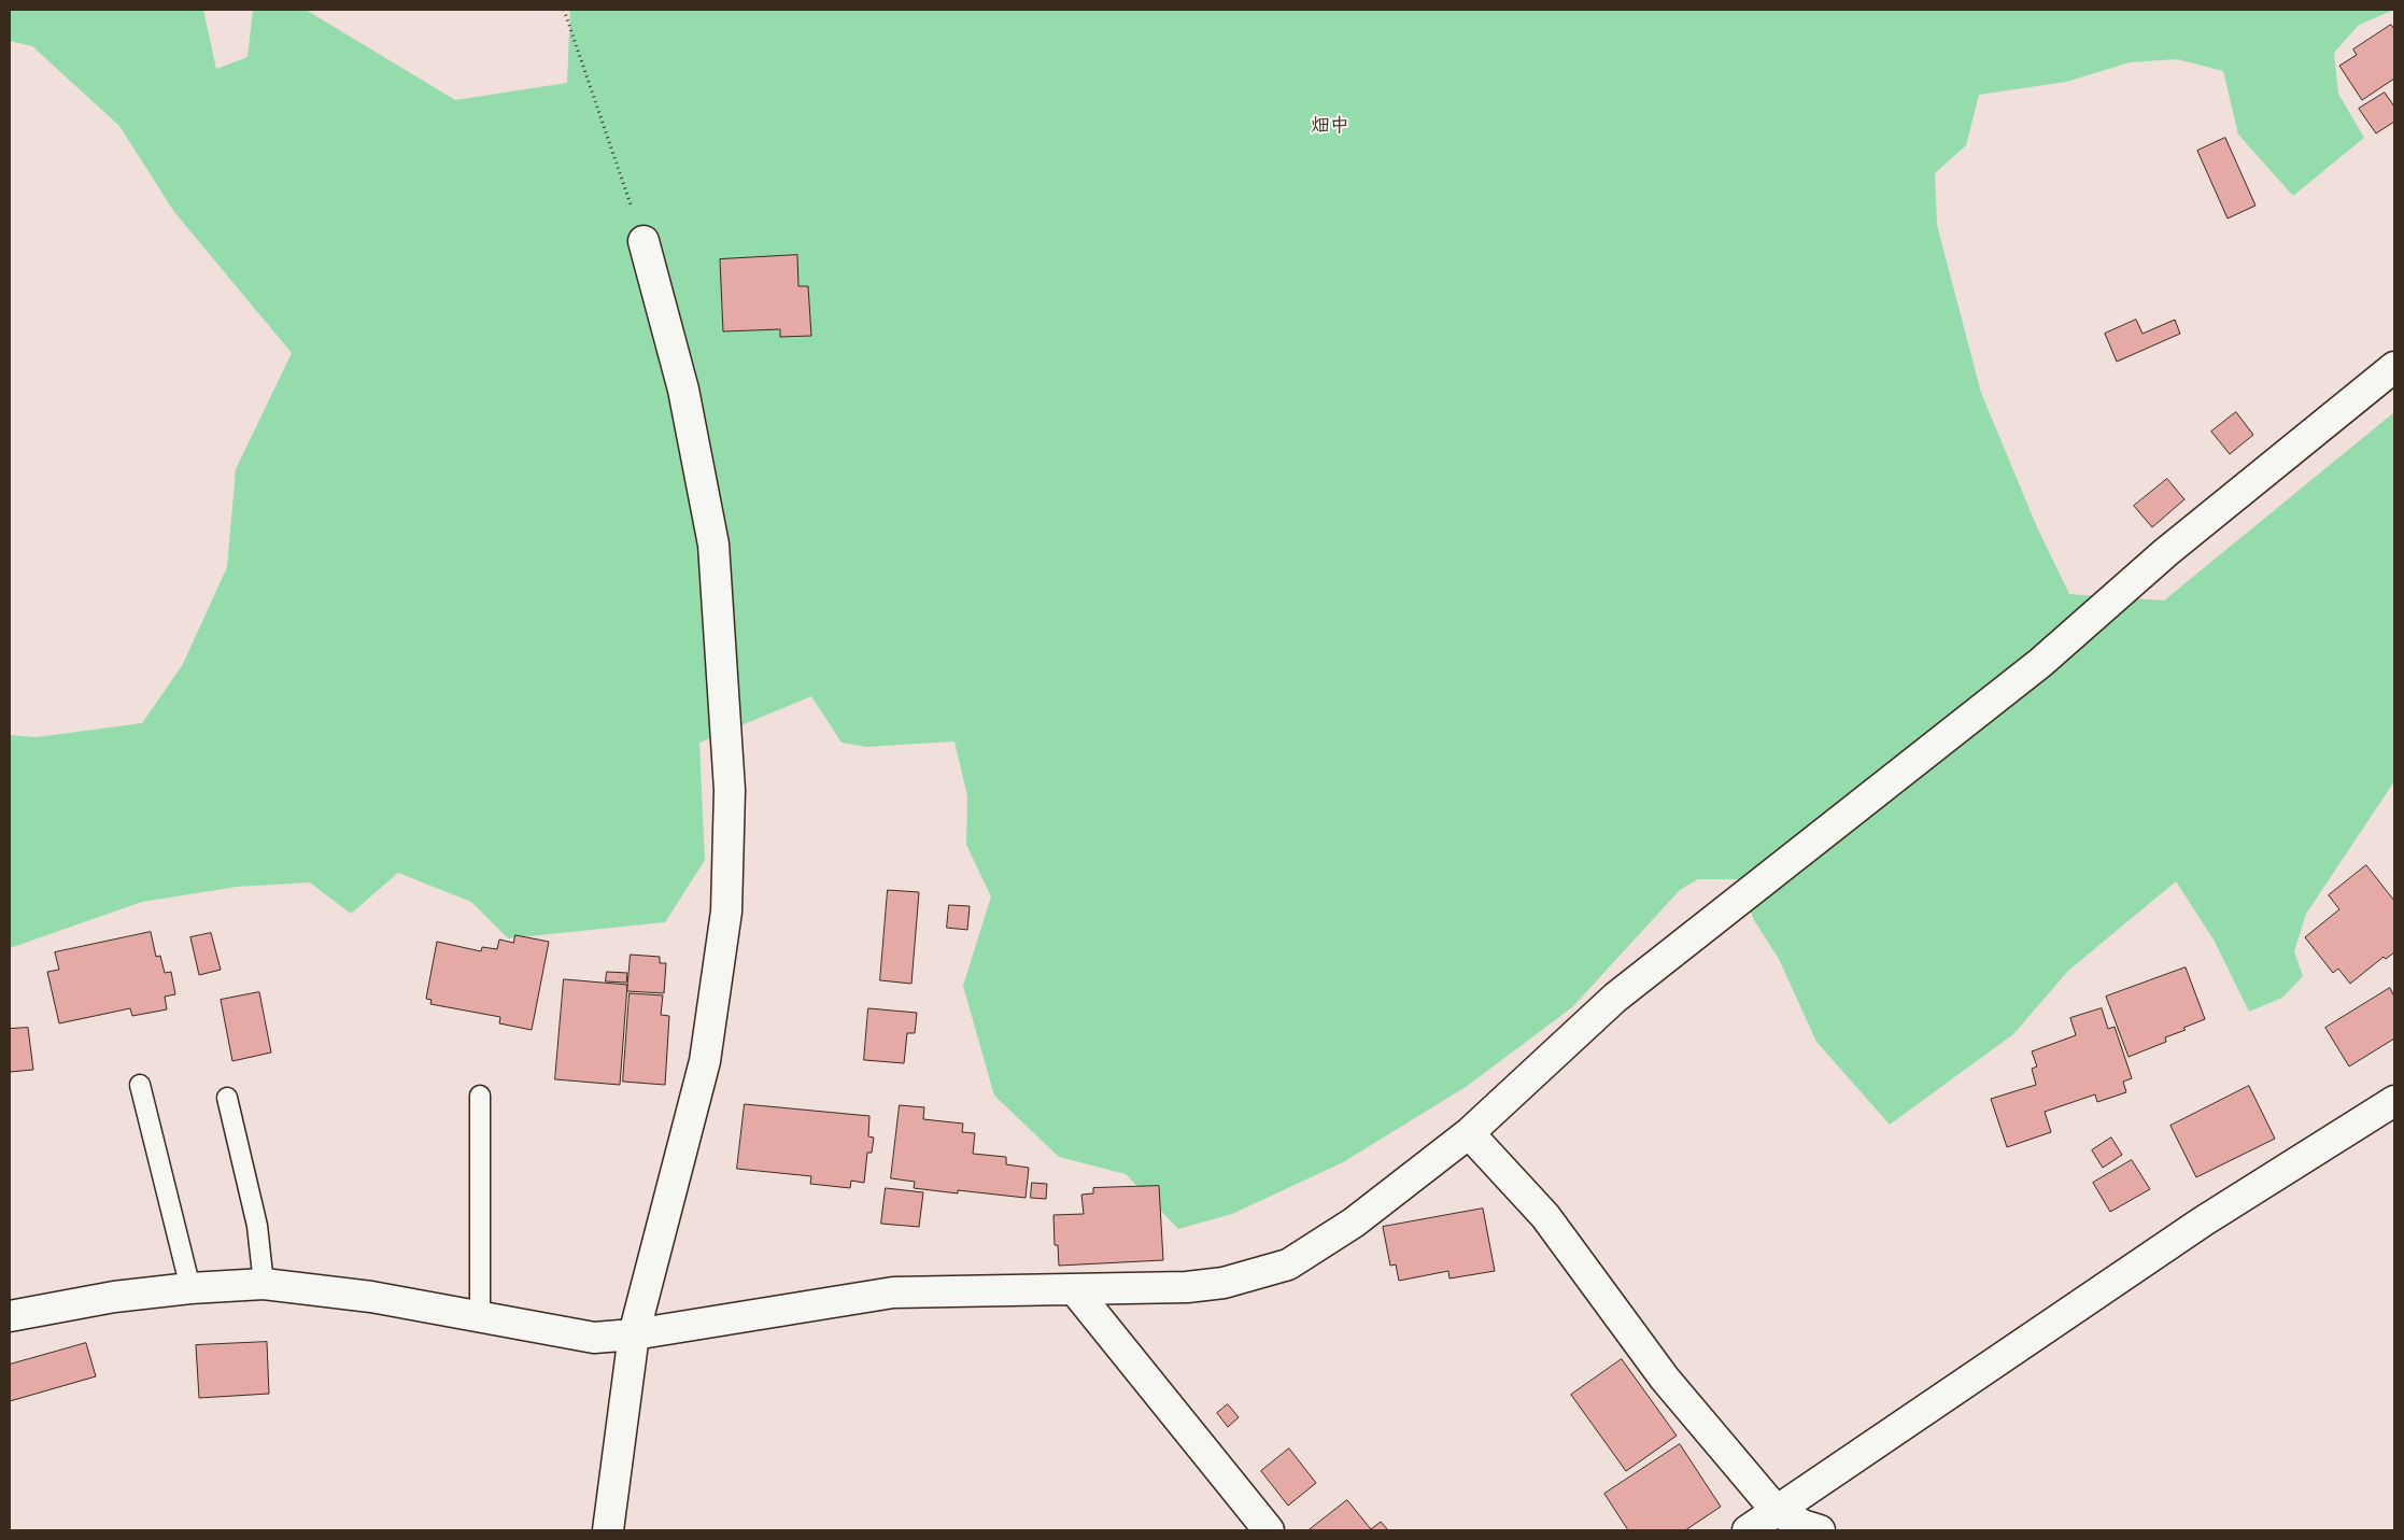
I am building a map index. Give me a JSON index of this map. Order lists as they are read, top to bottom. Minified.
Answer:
{"districts":["畑中"]}
